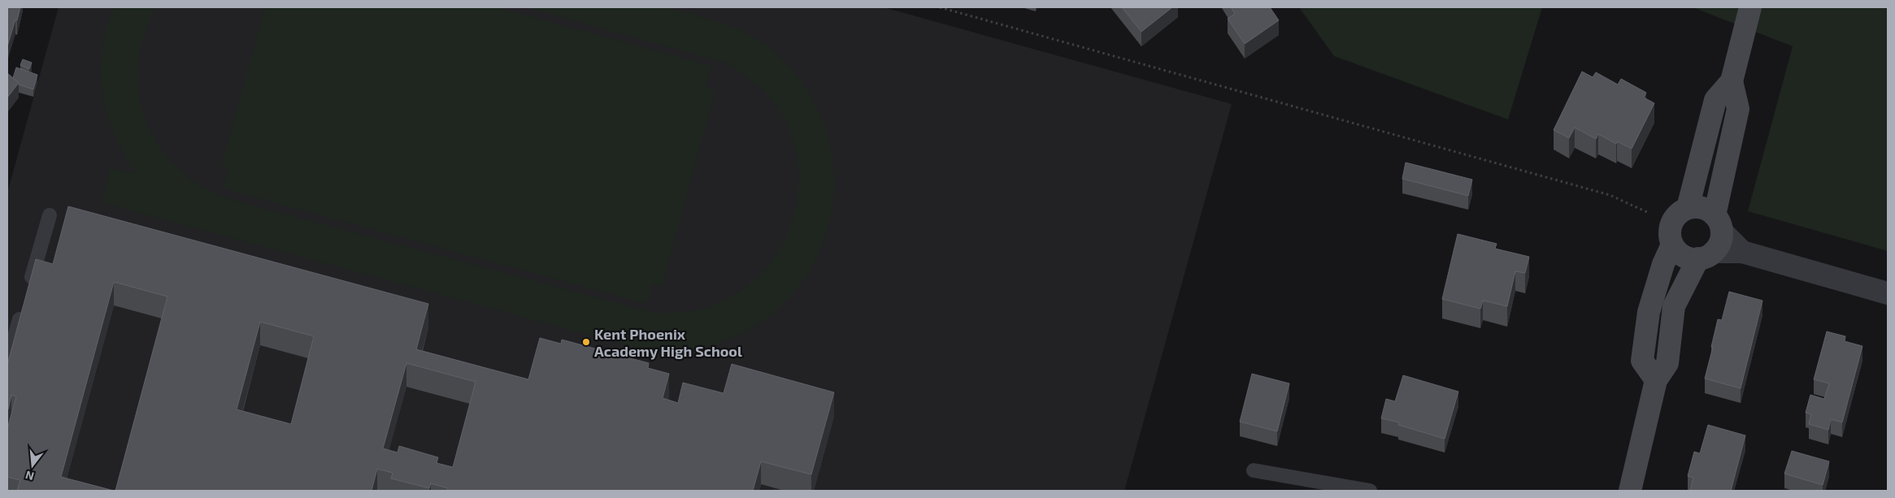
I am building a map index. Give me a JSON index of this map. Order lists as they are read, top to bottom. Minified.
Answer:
{"places":["Kent Phoenix Academy High School"],"north":"bottom"}
